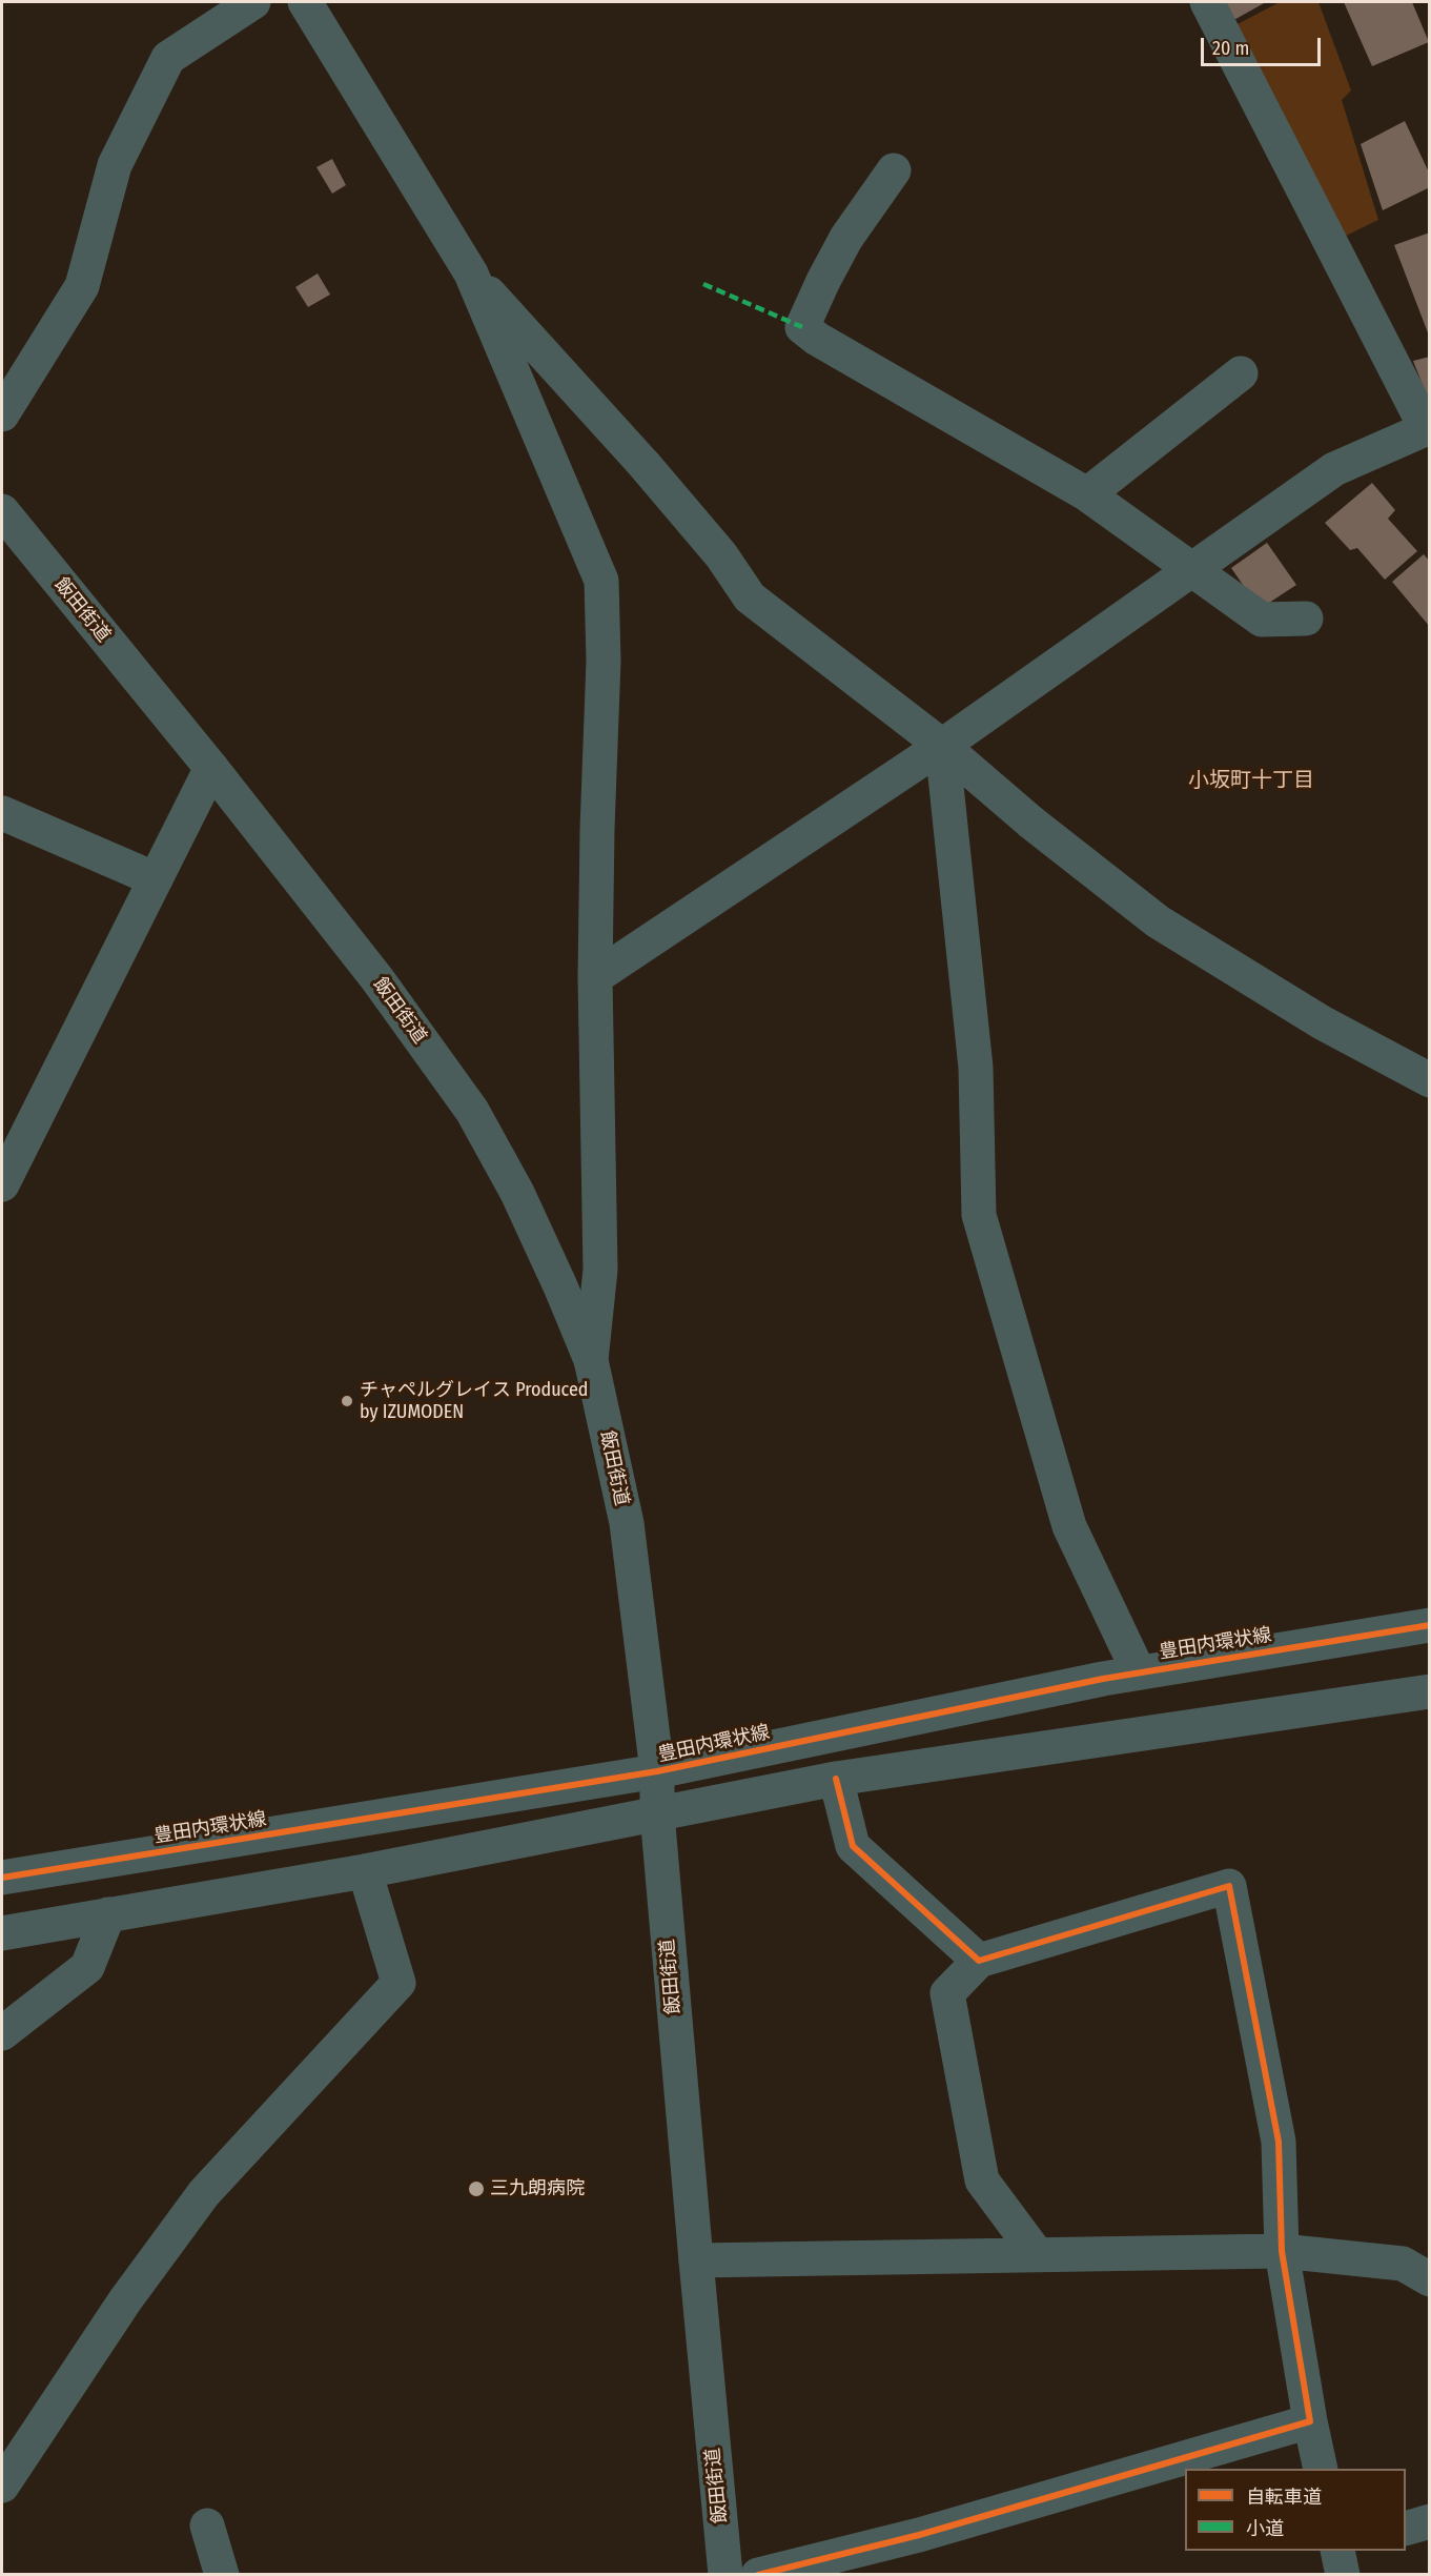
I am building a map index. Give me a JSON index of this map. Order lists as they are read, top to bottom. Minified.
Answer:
{"streets":{"main road":["飯田街道"],"street":["豊田内環状線"]},"crossings":[["飯田街道","豊田内環状線"]],"districts":["小坂町十丁目"],"places":["チャペルグレイス Produced by IZUMODEN","三九朗病院"],"legend":["自転車道","小道"],"scale_bar":"20 m"}
